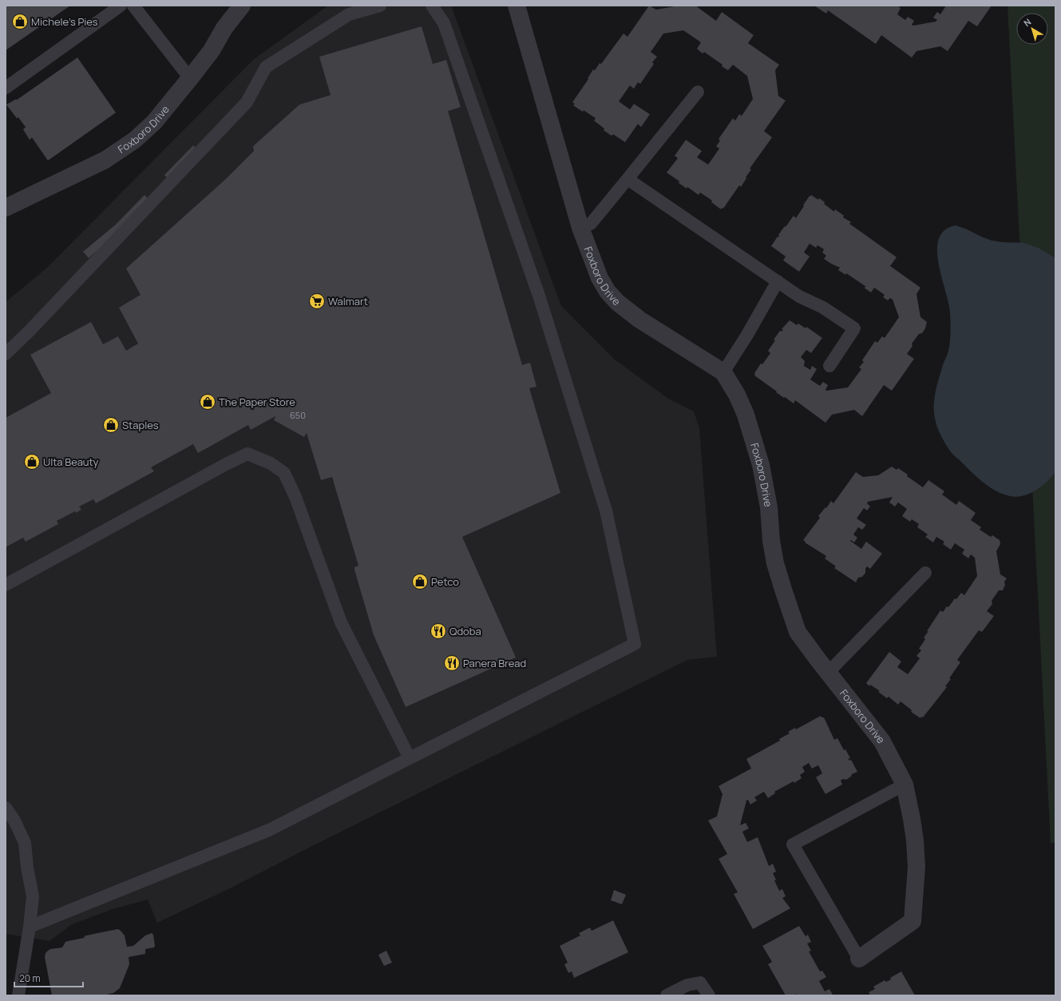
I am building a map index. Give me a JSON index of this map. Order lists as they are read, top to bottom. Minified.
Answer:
{"streets":{"street":["Foxboro Drive"]},"places":{"shop":["Michele's Pies","The Paper Store","Staples","Ulta Beauty","Petco"],"supermarket":["Walmart"],"restaurant":["Qdoba","Panera Bread"]},"house_numbers":["650"],"scale_bar":"20 m","north":"top left"}
